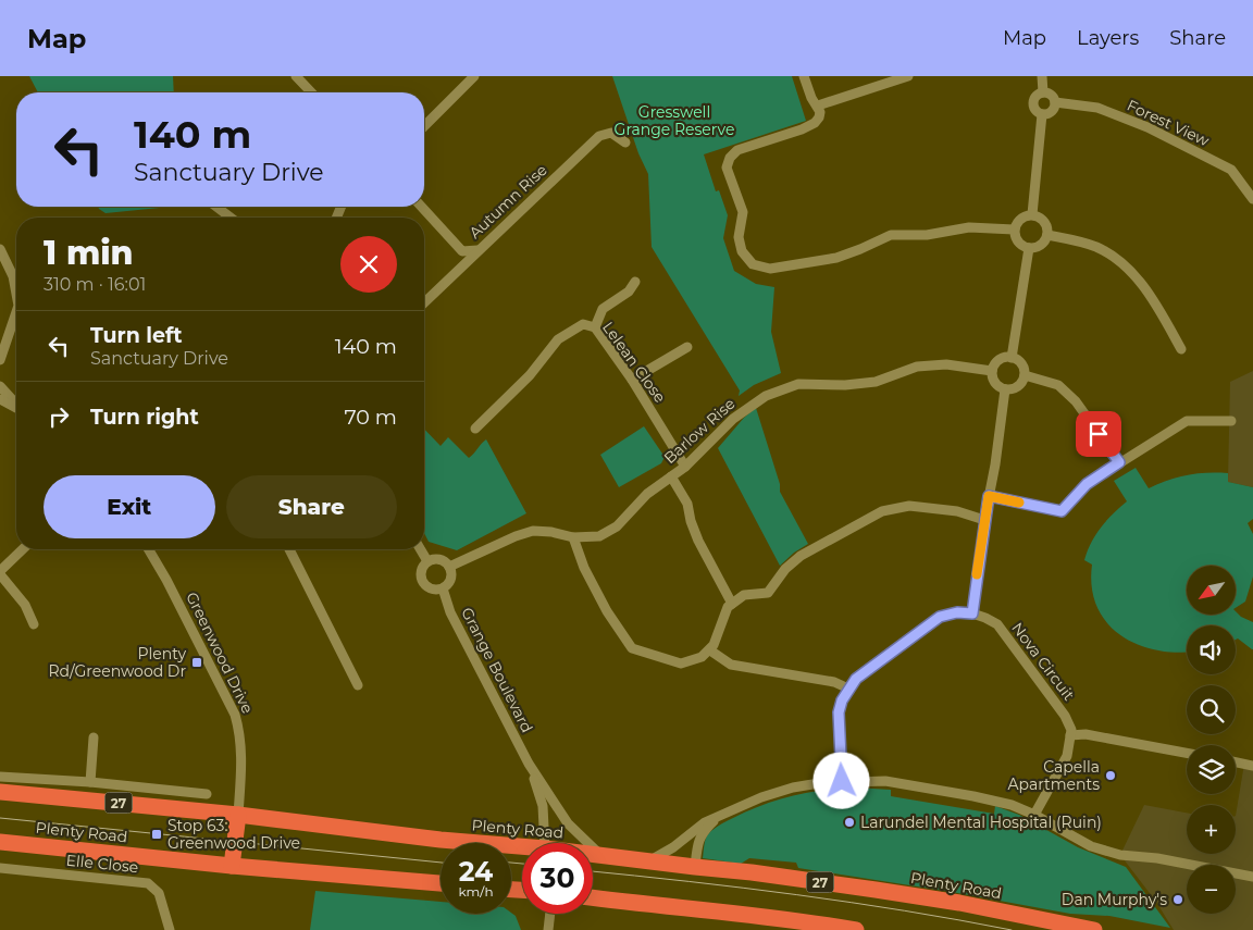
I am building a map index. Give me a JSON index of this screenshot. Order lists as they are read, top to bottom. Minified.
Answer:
{"streets":{"highway":["27","Plenty Road"],"street":["Forest View","Autumn Rise","Lelean Close","Barlow Rise","Greenwood Drive","Nova Circuit","Grange Boulevard","Elle Close"]},"crossings":[["Lelean Close","Barlow Rise"],["Barlow Rise","Grange Boulevard"],["Greenwood Drive","Plenty Road"],["Grange Boulevard","Plenty Road"]],"parks":["Gresswell Grange Reserve"],"places":{"transit":["Plenty Rd/Greenwood Dr","Stop 63: Greenwood Drive"],"other":["Capella Apartments","Larundel Mental Hospital (Ruin)","Dan Murphy's"]},"north":"bottom left","page":{"header":"Map","nav":["Map","Layers","Share"],"turn":["140 m","Sanctuary Drive"],"heading":["1 min","310 m · 16:01"],"list":[{"name":"Turn left","note":"Sanctuary Drive","value":"140 m"},{"name":"Turn right","value":"70 m"}],"buttons":["Exit","Share"],"map_buttons":["+","−"],"speed":"24 km/h","limit":"30"}}
